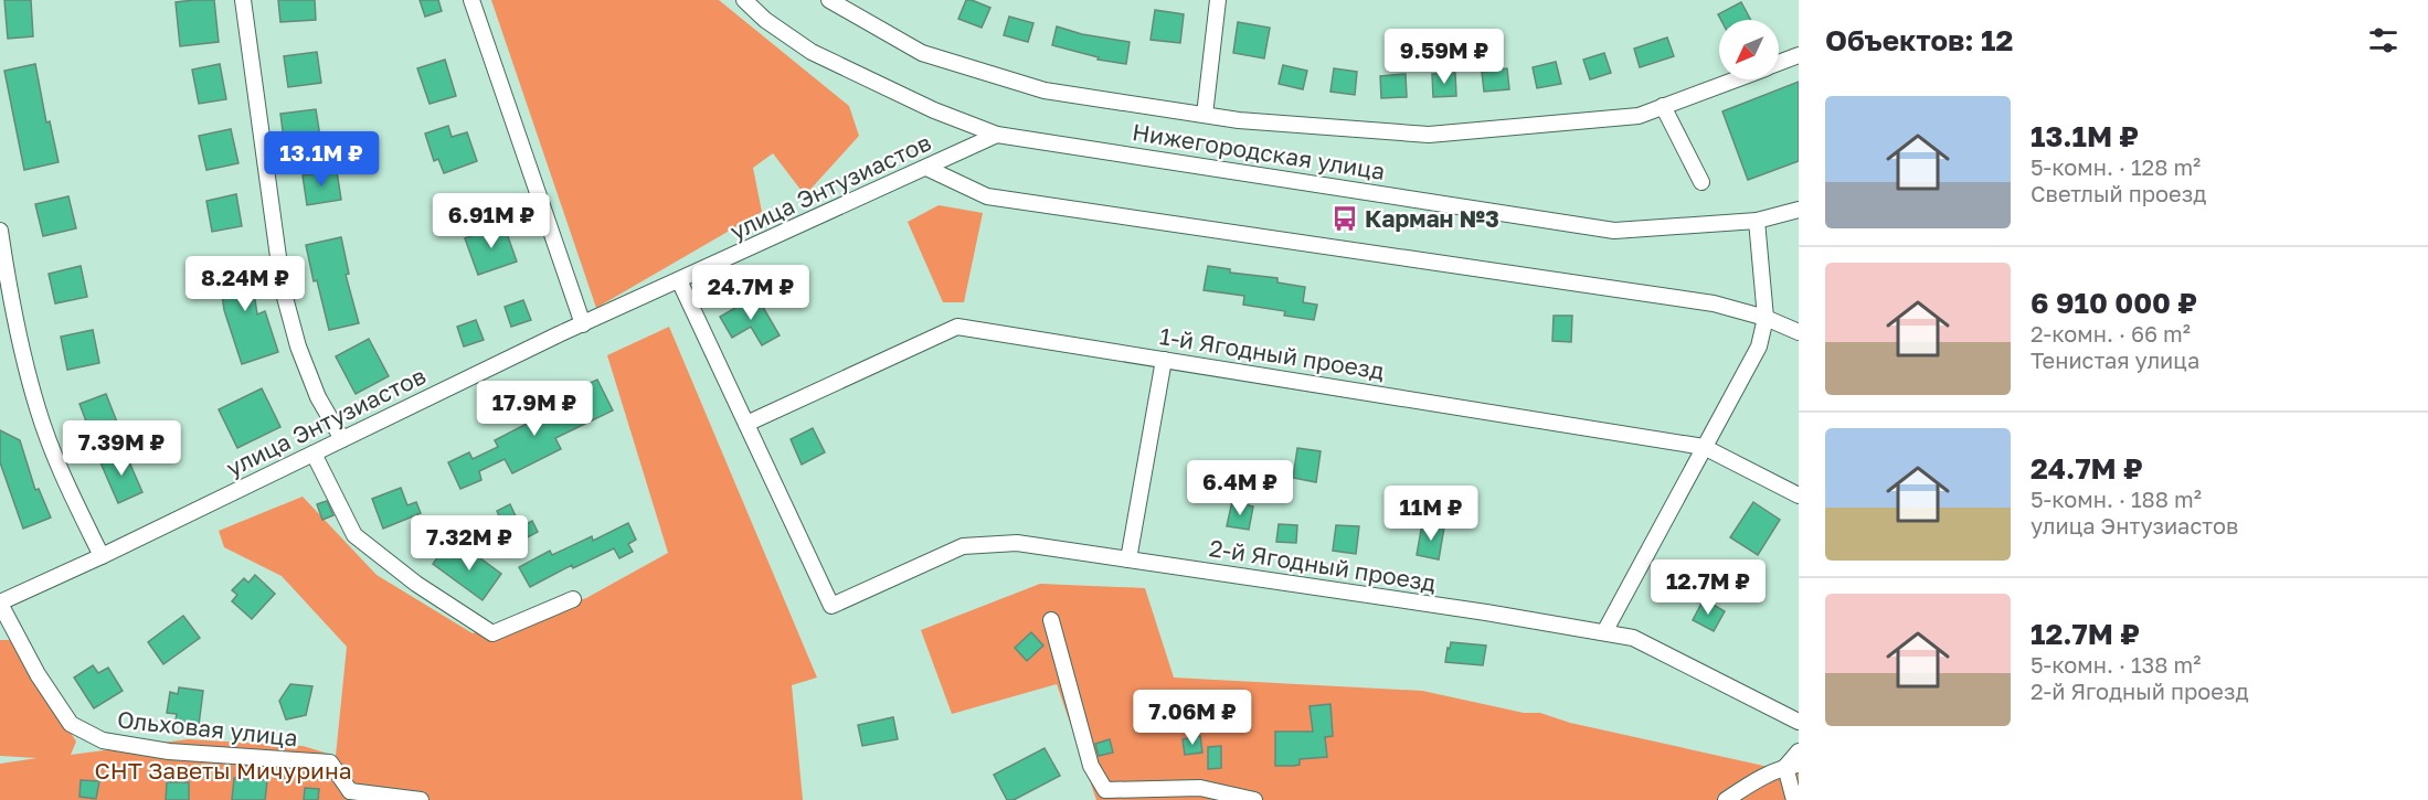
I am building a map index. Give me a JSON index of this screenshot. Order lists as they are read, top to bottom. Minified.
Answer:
{"streets":{"street":["Нижегородская улица","улица Энтузиастов","1-й Ягодный проезд","2-й Ягодный проезд","Ольховая улица"]},"crossings":[["Нижегородская улица","улица Энтузиастов"],["улица Энтузиастов","Ольховая улица"],["1-й Ягодный проезд","2-й Ягодный проезд"]],"parks":["СНТ Заветы Мичурина"],"places":{"bus stop":["Карман №3"]},"north":"bottom left","page":{"heading":"Объектов: 12","price":["9.59M ₽","13.1M ₽","6.91M ₽","8.24M ₽","24.7M ₽","17.9M ₽","7.39M ₽","6.4M ₽","11M ₽","7.32M ₽","12.7M ₽","7.06M ₽"],"list":[{"name":"13.1M ₽","note":"5-комн. · 128 m² · Светлый проезд"},{"name":"6 910 000 ₽","note":"2-комн. · 66 m² · Тенистая улица"},{"name":"24.7M ₽","note":"5-комн. · 188 m² · улица Энтузиастов"},{"name":"12.7M ₽","note":"5-комн. · 138 m² · 2-й Ягодный проезд"}]}}
